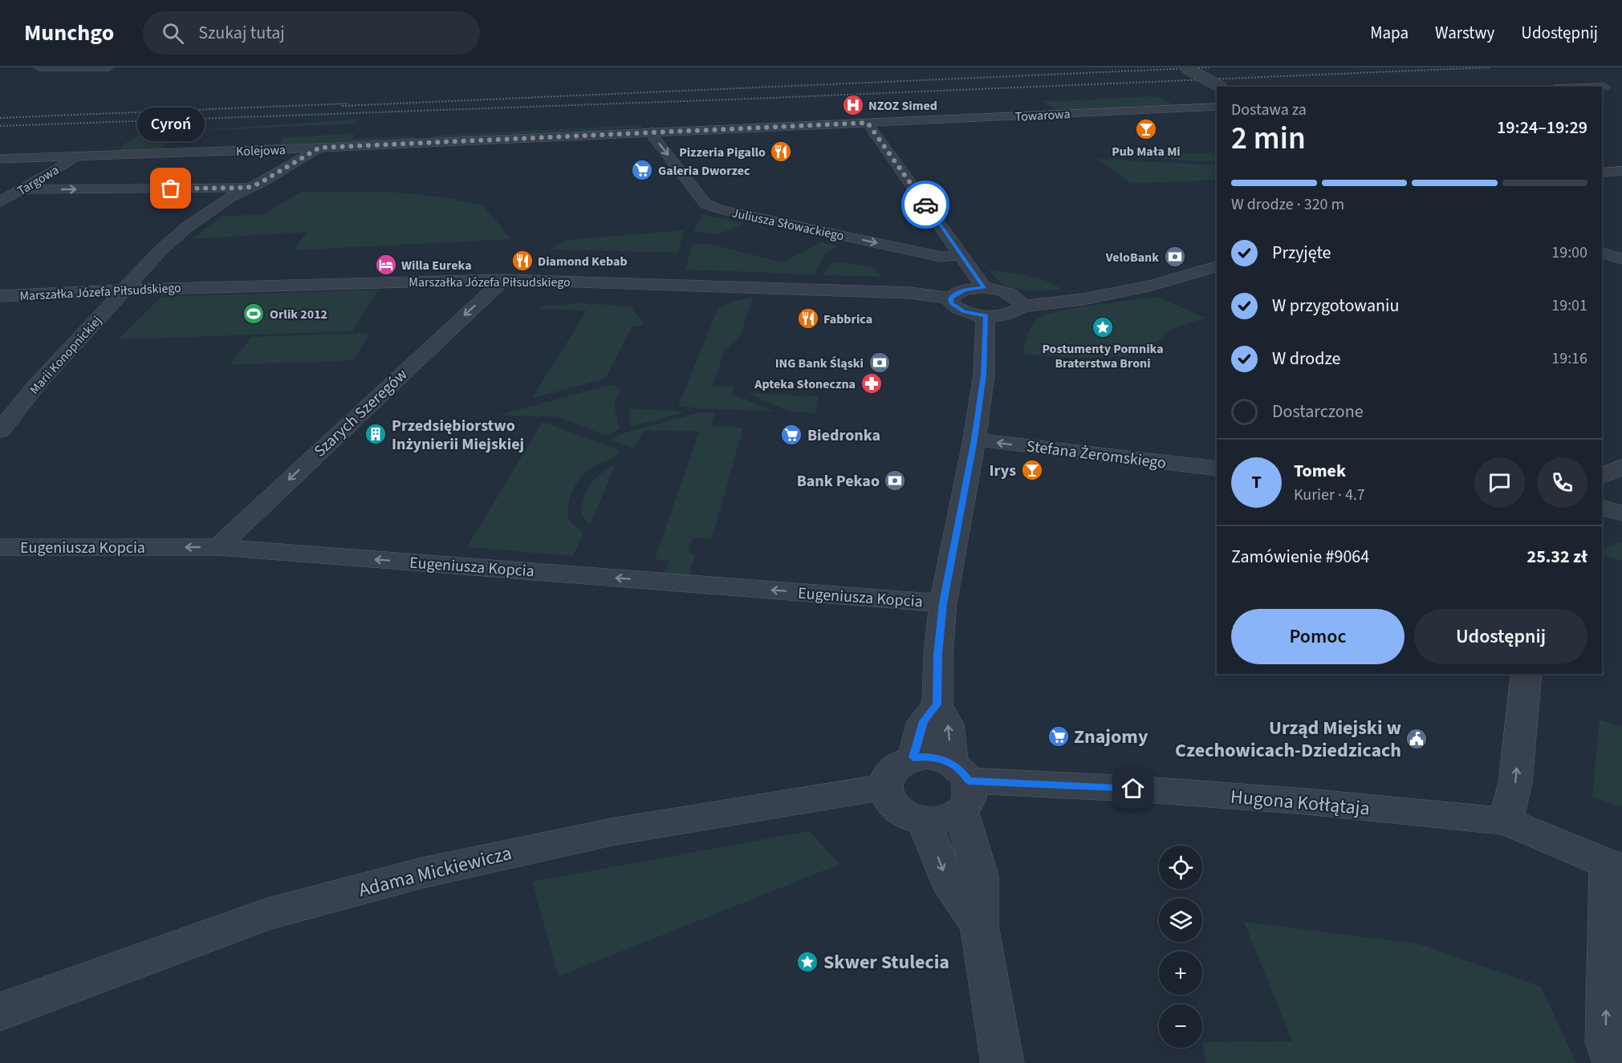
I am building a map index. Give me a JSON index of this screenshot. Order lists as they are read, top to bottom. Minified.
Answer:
{"streets":{"street":["Towarowa","Kolejowa","Targowa","Juliusza Słowackiego","Marszałka Józefa Piłsudskiego","Marii Konopnickiej","Szarych Szeregów","Stefana Żeromskiego","Eugeniusza Kopcia","Hugona Kołłątaja","Adama Mickiewicza"]},"crossings":[["Towarowa","Kolejowa"],["Kolejowa","Targowa"],["Kolejowa","Juliusza Słowackiego"],["Kolejowa","Marii Konopnickiej"],["Marszałka Józefa Piłsudskiego","Marii Konopnickiej"],["Marszałka Józefa Piłsudskiego","Szarych Szeregów"],["Szarych Szeregów","Eugeniusza Kopcia"],["Hugona Kołłątaja","Adama Mickiewicza"]],"one_way":["Juliusza Słowackiego","Szarych Szeregów","Eugeniusza Kopcia"],"places":{"hospital":["NZOZ Simed"],"bar":["Pub Mała Mi","Irys"],"restaurant":["Pizzeria Pigallo","Diamond Kebab","Fabbrica"],"supermarket":["Galeria Dworzec","Biedronka","Znajomy"],"other":["Cyroń"],"bank":["VeloBank","ING Bank Śląski","Bank Pekao"],"hotel":["Willa Eureka"],"sports":["Orlik 2012"],"place":["Postumenty Pomnika Braterstwa Broni","Skwer Stulecia"],"pharmacy":["Apteka Słoneczna"],"building":["Przedsiębiorstwo Inżynierii Miejskiej"],"public building":["Urząd Miejski w Czechowicach-Dziedzicach"]},"page":{"header":"Munchgo","search":"Szukaj tutaj","nav":["Mapa","Warstwy","Udostępnij"],"heading":["2 min","Dostawa za","19:24–19:29"],"panel":["Tomek","Kurier · 4.7","Zamówienie #9064","25.32 zł"],"bubble":"Cyroń","bar":"W drodze · 320 m","list":[["Przyjęte","19:00"],["W przygotowaniu","19:01"],["W drodze","19:16"],"Dostarczone"],"round":"T","buttons":["Pomoc","Udostępnij"],"map_buttons":["+","−"]}}
